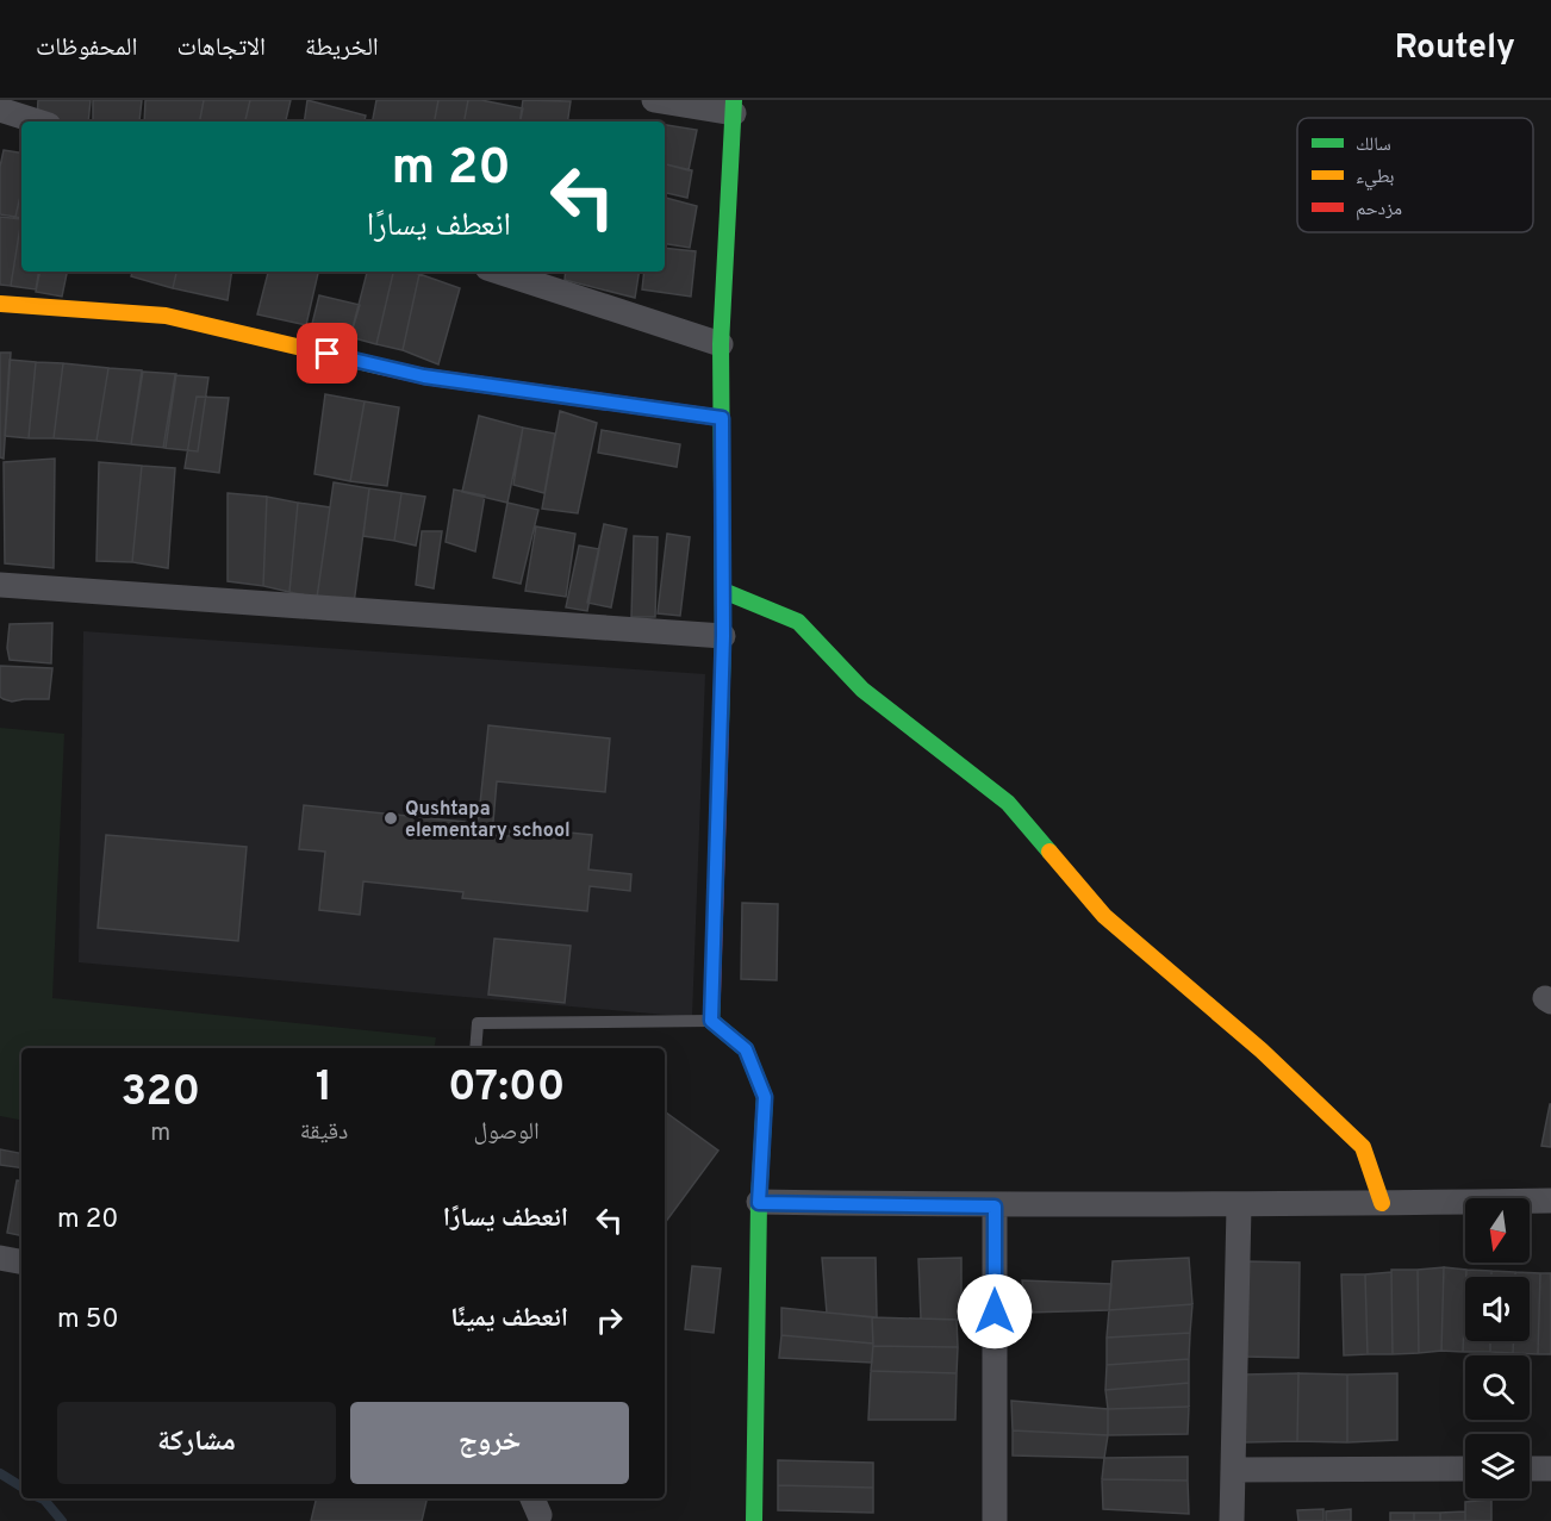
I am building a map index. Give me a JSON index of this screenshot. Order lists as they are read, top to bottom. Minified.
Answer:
{"places":["Qushtapa elementary school"],"legend":["سالك","بطيء","مزدحم"],"north":"bottom","page":{"header":"Routely","nav":["الخريطة","الاتجاهات","المحفوظات"],"turn":["20 m","انعطف يسارًا"],"eta":["07:00","الوصول","1","دقيقة","320","m"],"list":[{"name":"انعطف يسارًا","value":"20 m"},{"name":"انعطف يمينًا","value":"50 m"}],"buttons":["خروج","مشاركة"]}}
